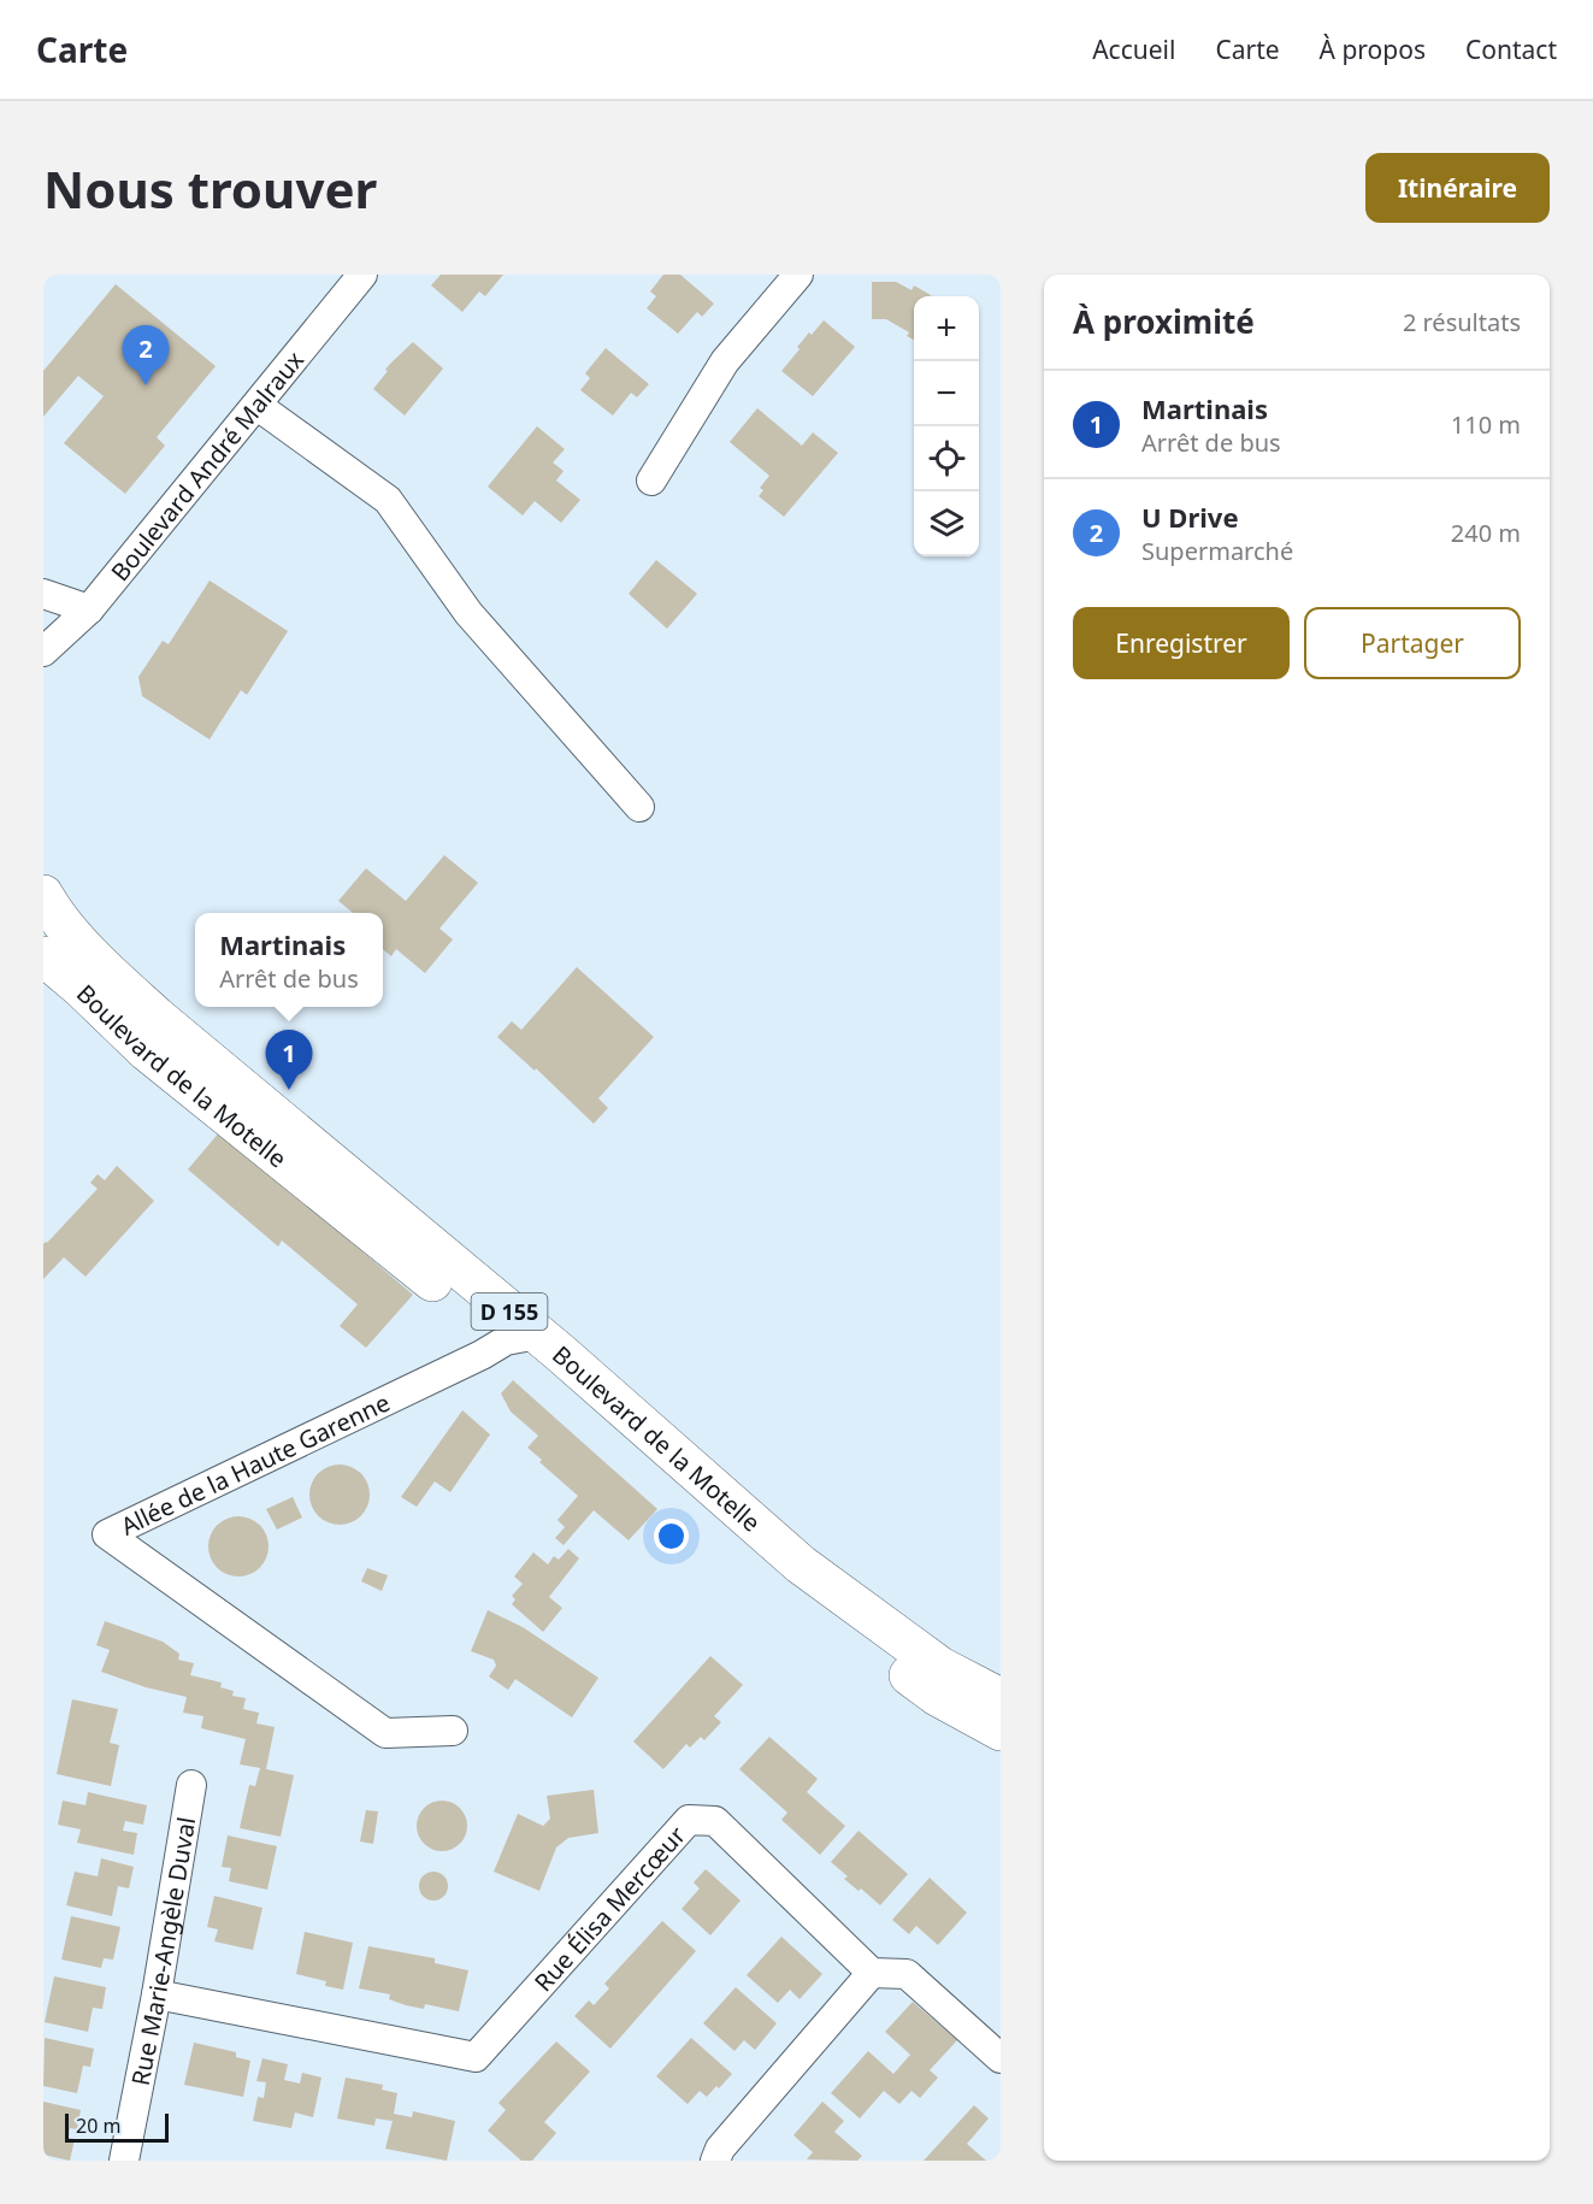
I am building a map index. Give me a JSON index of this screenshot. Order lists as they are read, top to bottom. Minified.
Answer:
{"streets":{"main road":["Boulevard de la Motelle","D 155"],"street":["Boulevard André Malraux","Allée de la Haute Garenne","Rue Élisa Mercœur","Rue Marie-Angèle Duval"]},"crossings":[["Boulevard de la Motelle","Allée de la Haute Garenne"],["Rue Élisa Mercœur","Rue Marie-Angèle Duval"]],"scale_bar":"20 m","page":{"header":"Carte","nav":["Accueil","Carte","À propos","Contact"],"buttons":["Itinéraire",["Enregistrer","Partager"]],"title":"Nous trouver","heading":["À proximité","2 résultats"],"map_buttons":["+","−"],"pins":["2","1"],"list":[{"mark":"1","name":"Martinais","note":"Arrêt de bus","value":"110 m"},{"mark":"2","name":"U Drive","note":"Supermarché","value":"240 m"}],"popup":["Martinais","Arrêt de bus"],"scale":"20 m"}}
